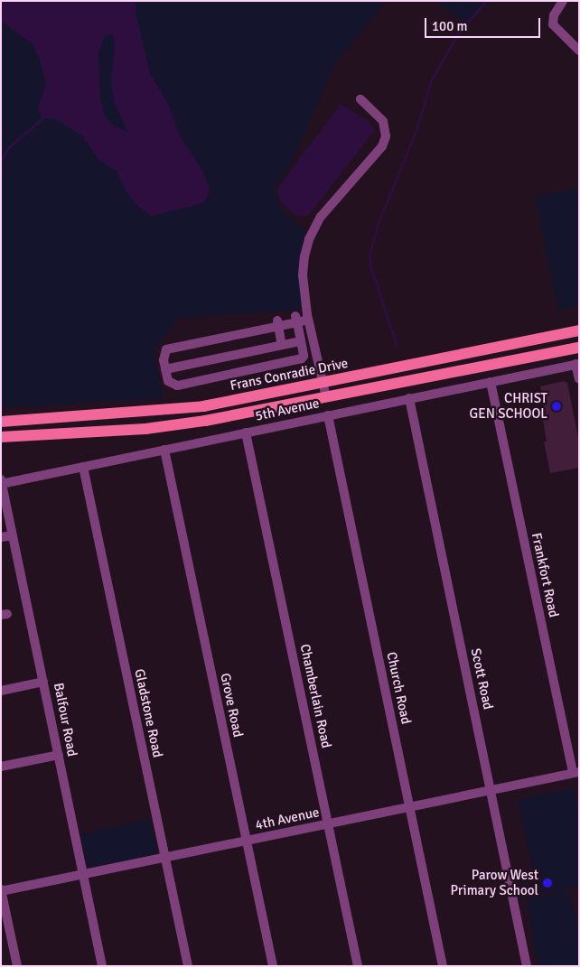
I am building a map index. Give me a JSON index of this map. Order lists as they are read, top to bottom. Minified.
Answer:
{"streets":{"main road":["Frans Conradie Drive"],"street":["5th Avenue","Frankfort Road","Scott Road","Church Road","Chamberlain Road","Grove Road","Gladstone Road","Balfour Road","4th Avenue"]},"crossings":[["5th Avenue","Frankfort Road"],["5th Avenue","Scott Road"],["5th Avenue","Church Road"],["5th Avenue","Chamberlain Road"],["5th Avenue","Grove Road"],["5th Avenue","Gladstone Road"],["5th Avenue","Balfour Road"],["Frankfort Road","4th Avenue"],["Scott Road","4th Avenue"],["Church Road","4th Avenue"],["Chamberlain Road","4th Avenue"],["Grove Road","4th Avenue"],["Gladstone Road","4th Avenue"],["Balfour Road","4th Avenue"]],"places":["CHRIST GEN SCHOOL","Parow West Primary School"],"scale_bar":"100 m"}
